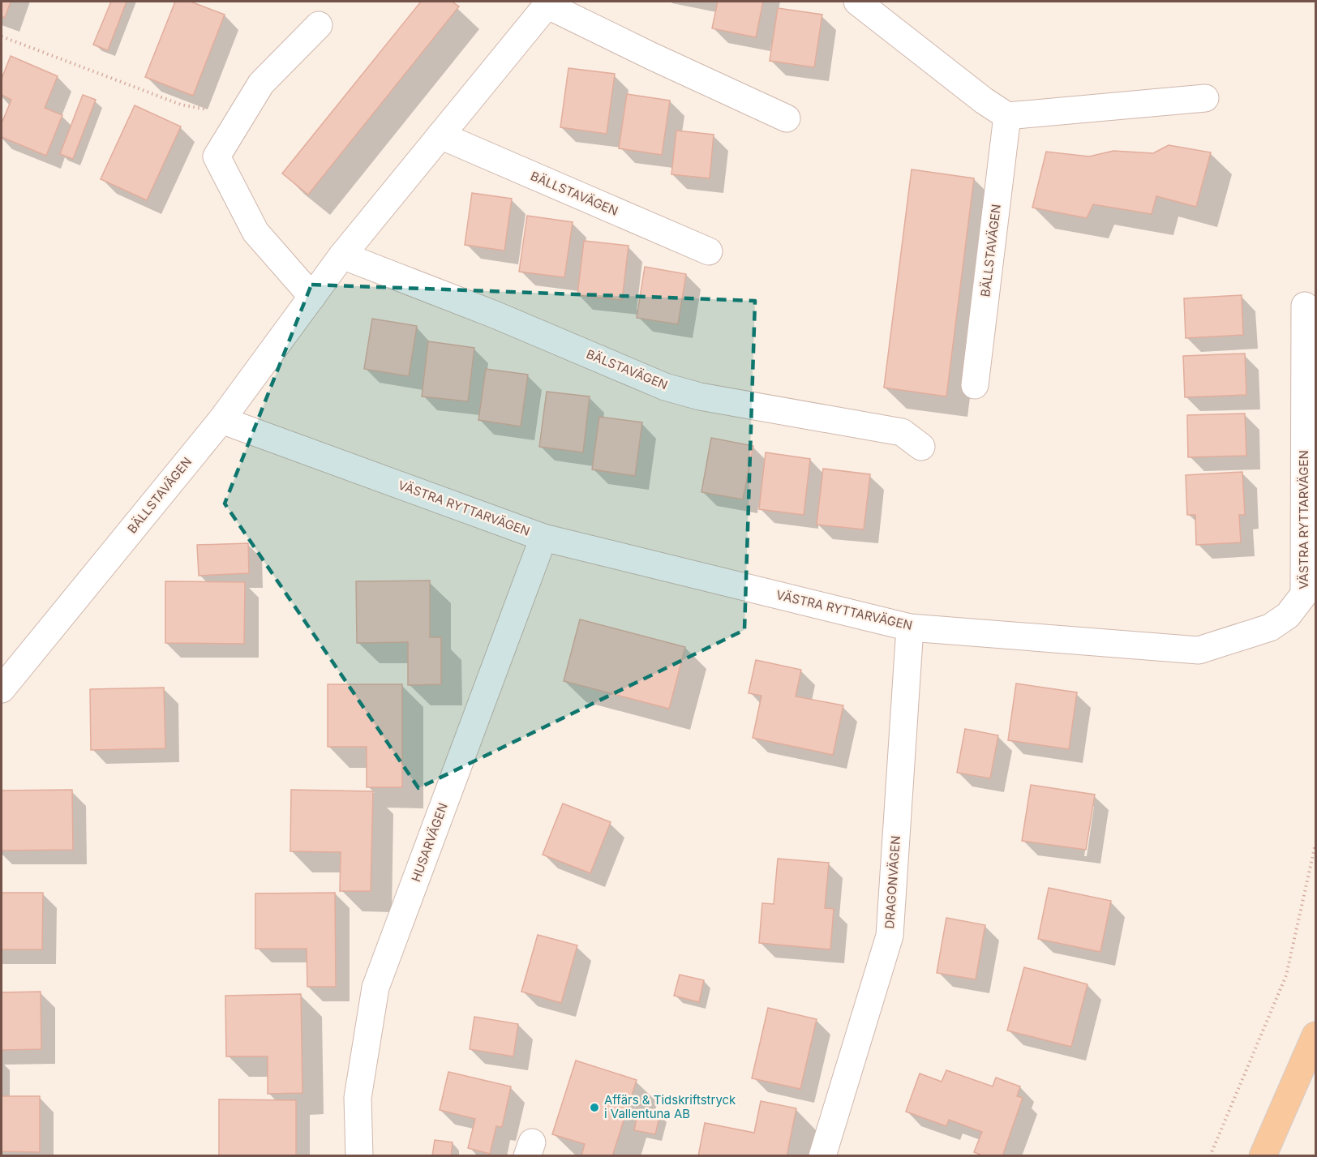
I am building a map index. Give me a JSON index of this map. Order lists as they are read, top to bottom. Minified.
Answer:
{"streets":{"street":["BÄLLSTAVÄGEN","BÄLSTAVÄGEN","VÄSTRA RYTTARVÄGEN","HUSARVÄGEN","DRAGONVÄGEN"]},"crossings":[["BÄLLSTAVÄGEN","BÄLSTAVÄGEN"],["BÄLLSTAVÄGEN","VÄSTRA RYTTARVÄGEN"],["VÄSTRA RYTTARVÄGEN","HUSARVÄGEN"],["VÄSTRA RYTTARVÄGEN","DRAGONVÄGEN"]],"places":["Affärs & Tidskriftstryck i Vallentuna AB"]}
